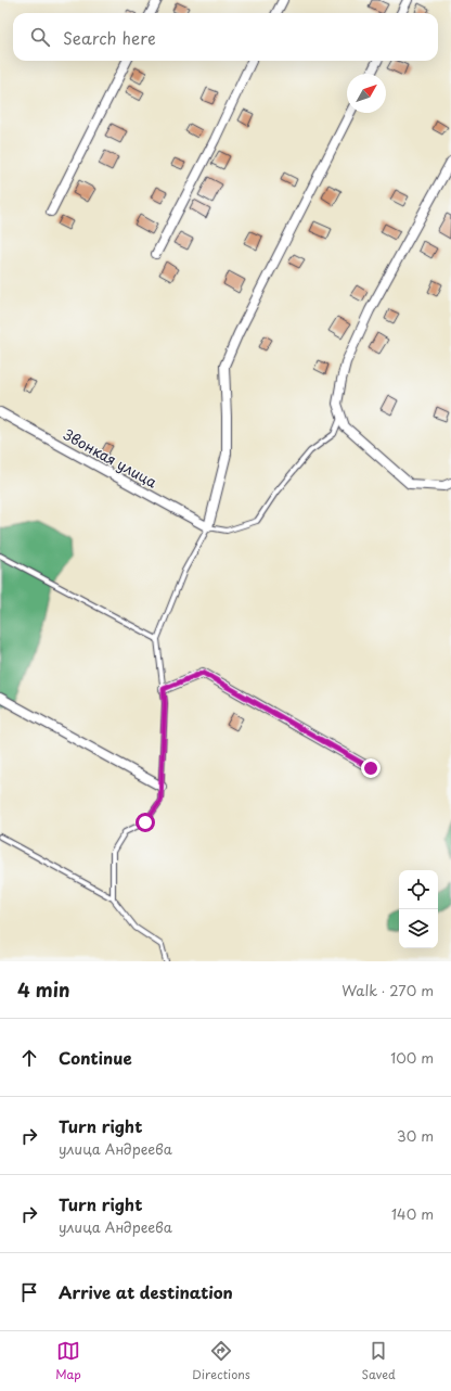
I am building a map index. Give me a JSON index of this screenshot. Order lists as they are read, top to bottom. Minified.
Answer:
{"streets":{"street":["Звонкая улица"]},"north":"top right","page":{"search":"Search here","heading":["4 min","Walk · 270 m"],"list":[["Continue","100 m"],["Turn right","улица Андреева","30 m"],["Turn right","улица Андреева","140 m"],"Arrive at destination"],"nav":["Map","Directions","Saved"]}}
